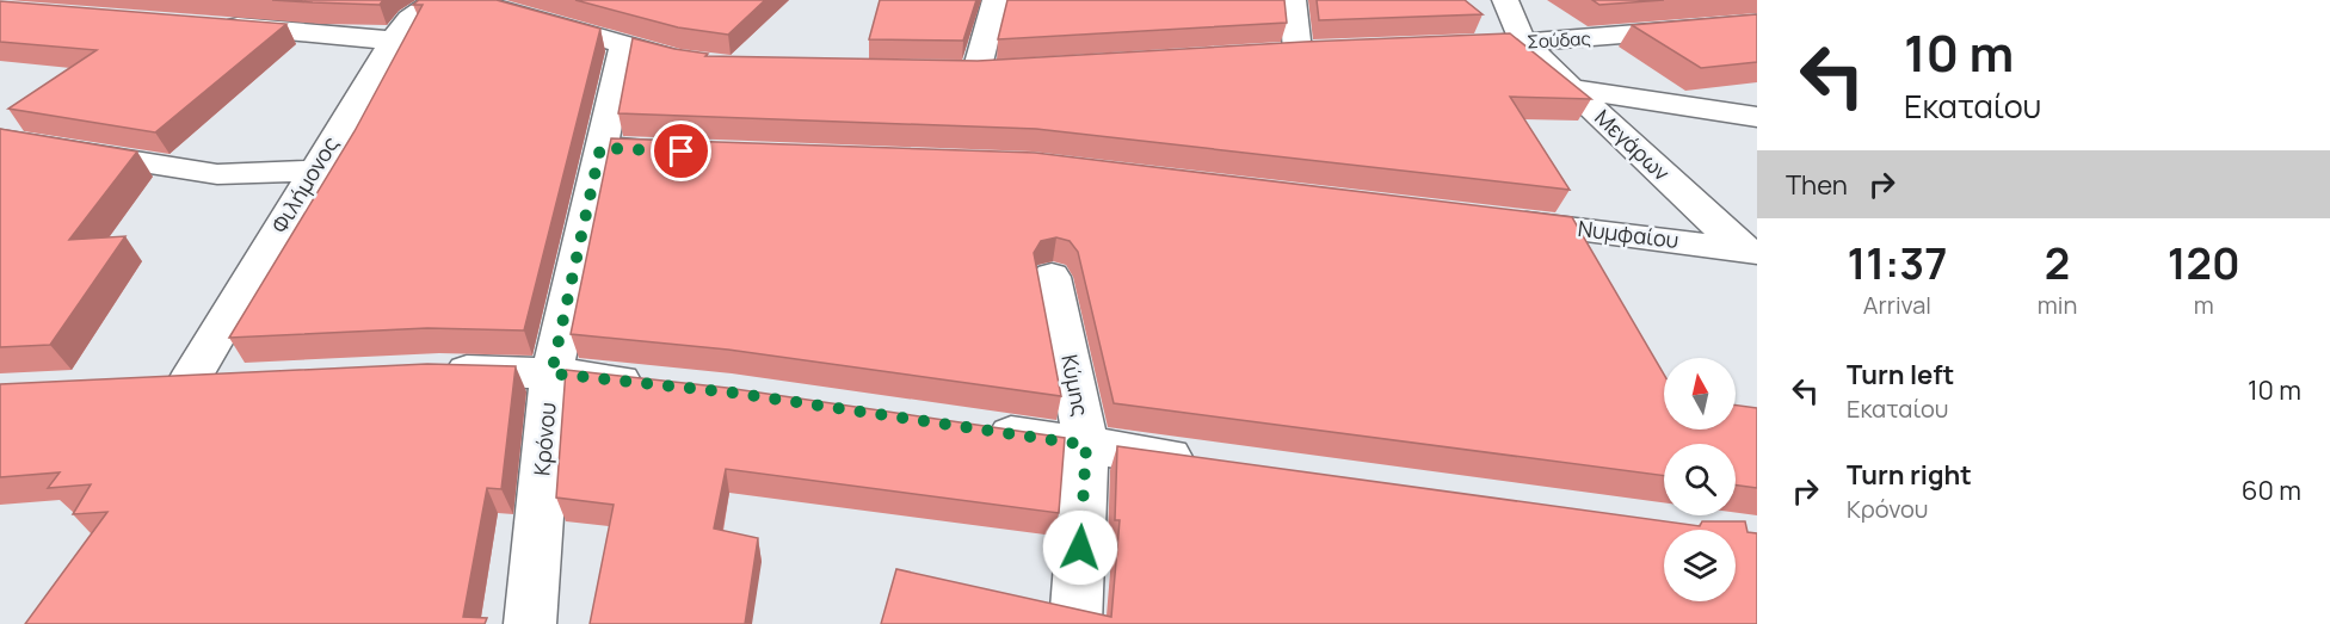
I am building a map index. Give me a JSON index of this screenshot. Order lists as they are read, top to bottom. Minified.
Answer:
{"streets":{"street":["Σούδας","Μεγάρων","Φιλήμονος","Νυμφαίου","Κύμης","Κρόνου"]},"crossings":[["Σούδας","Μεγάρων"],["Μεγάρων","Νυμφαίου"]],"north":"top","page":{"turn":["10 m","Εκαταίου"],"then":"Then","eta":["11:37","Arrival","2","min","120","m"],"list":[{"name":"Turn left","note":"Εκαταίου","value":"10 m"},{"name":"Turn right","note":"Κρόνου","value":"60 m"}]}}
